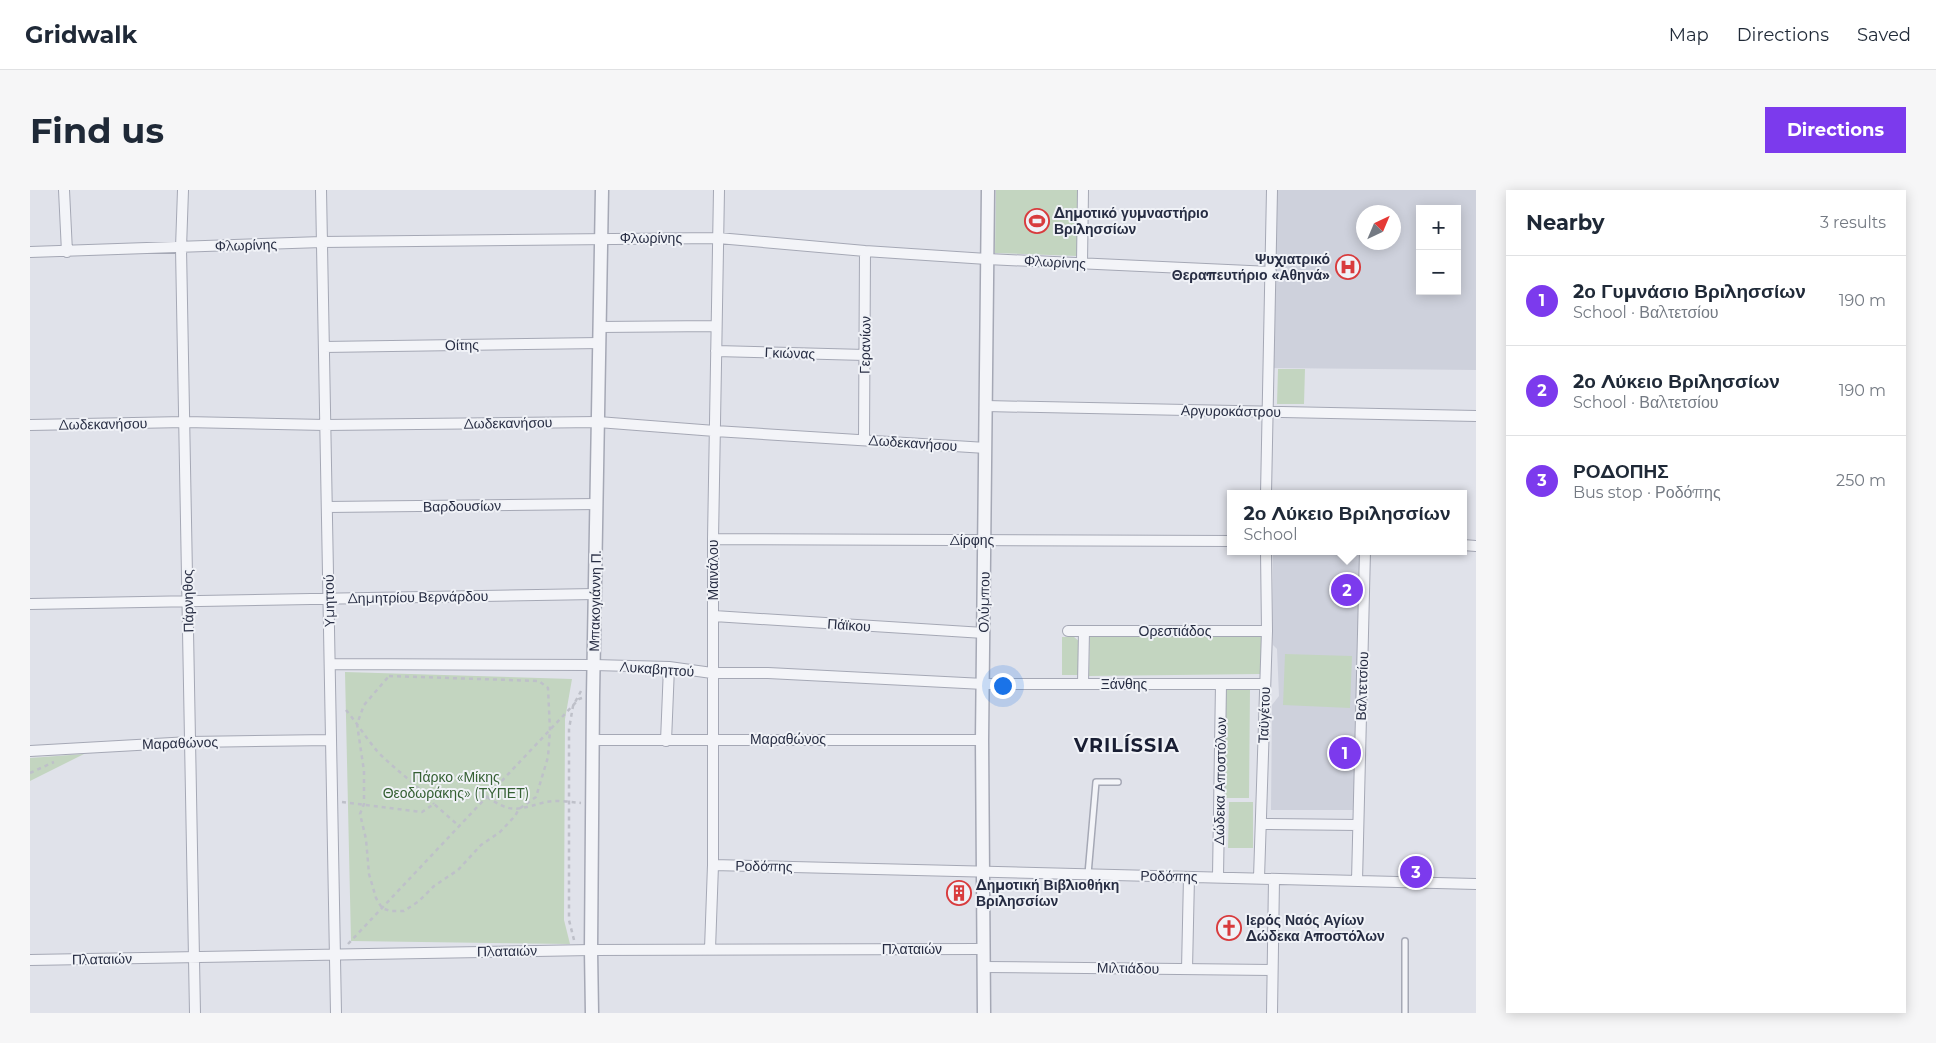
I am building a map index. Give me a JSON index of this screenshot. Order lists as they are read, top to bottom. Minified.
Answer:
{"streets":{"street":["Φλωρίνης","Οίτης","Γερανίων","Γκιώνας","Αργυροκάστρου","Δωδεκανήσου","Βαρδουσίων","Δίρφης","Μαινάλου","Δημητρίου Βερνάρδου","Πάρνηθος","Υμηττού","Μπακογιάννη Π.","Ολύμπου","Πάϊκου","Ορεστιάδος","Λυκαβηττού","Ξάνθης","Βαλτετσίου","Ταϋγέτου","Μαραθώνος","Δώδεκα Αποστόλων","Ροδόπης","Πλαταιών","Μιλτιάδου"]},"crossings":[["Φλωρίνης","Γερανίων"],["Φλωρίνης","Μαινάλου"],["Φλωρίνης","Πάρνηθος"],["Φλωρίνης","Υμηττού"],["Φλωρίνης","Μπακογιάννη Π."],["Φλωρίνης","Ολύμπου"],["Οίτης","Υμηττού"],["Οίτης","Μπακογιάννη Π."],["Γερανίων","Γκιώνας"],["Γερανίων","Δωδεκανήσου"],["Γκιώνας","Μαινάλου"],["Αργυροκάστρου","Ολύμπου"],["Δωδεκανήσου","Μαινάλου"],["Δωδεκανήσου","Πάρνηθος"],["Δωδεκανήσου","Υμηττού"],["Δωδεκανήσου","Μπακογιάννη Π."],["Δωδεκανήσου","Ολύμπου"],["Βαρδουσίων","Υμηττού"],["Βαρδουσίων","Μπακογιάννη Π."],["Δίρφης","Μαινάλου"],["Δίρφης","Ολύμπου"],["Μαινάλου","Πάϊκου"],["Μαινάλου","Λυκαβηττού"],["Μαινάλου","Μαραθώνος"],["Μαινάλου","Ροδόπης"],["Μαινάλου","Πλαταιών"],["Δημητρίου Βερνάρδου","Πάρνηθος"],["Δημητρίου Βερνάρδου","Υμηττού"],["Δημητρίου Βερνάρδου","Μπακογιάννη Π."],["Πάρνηθος","Μαραθώνος"],["Πάρνηθος","Πλαταιών"],["Υμηττού","Λυκαβηττού"],["Υμηττού","Μαραθώνος"],["Υμηττού","Πλαταιών"],["Μπακογιάννη Π.","Λυκαβηττού"],["Μπακογιάννη Π.","Μαραθώνος"],["Μπακογιάννη Π.","Πλαταιών"],["Ολύμπου","Πάϊκου"],["Ολύμπου","Λυκαβηττού"],["Ολύμπου","Ξάνθης"],["Ολύμπου","Μαραθώνος"],["Ολύμπου","Ροδόπης"],["Ολύμπου","Πλαταιών"],["Ολύμπου","Μιλτιάδου"],["Ορεστιάδος","Ταϋγέτου"],["Λυκαβηττού","Ξάνθης"],["Ξάνθης","Ταϋγέτου"],["Ξάνθης","Δώδεκα Αποστόλων"],["Βαλτετσίου","Ροδόπης"],["Ταϋγέτου","Ροδόπης"],["Δώδεκα Αποστόλων","Ροδόπης"]],"districts":["VRILÍSSIA"],"parks":["Πάρκο «Μίκης Θεοδωράκης» (ΤΥΠΕΤ)"],"places":{"sports":["Δημοτικό γυμναστήριο Βριλησσίων"],"hospital":["Ψυχιατρικό Θεραπευτήριο «Αθηνά»"],"building":["Δημοτική Βιβλιοθήκη Βριλησσίων"],"church":["Ιερός Ναός Αγίων Δώδεκα Αποστόλων"]},"north":"top right","page":{"header":"Gridwalk","nav":["Map","Directions","Saved"],"buttons":"Directions","title":"Find us","heading":["Nearby","3 results"],"map_buttons":["+","−"],"list":[{"mark":"1","name":"2ο Γυμνάσιο Βριλησσίων","note":"School · Βαλτετσίου","value":"190 m"},{"mark":"2","name":"2ο Λύκειο Βριλησσίων","note":"School · Βαλτετσίου","value":"190 m"},{"mark":"3","name":"ΡΟΔΟΠΗΣ","note":"Bus stop · Ροδόπης","value":"250 m"}],"popup":["2ο Λύκειο Βριλησσίων","School"],"pins":["2","1","3"]}}
